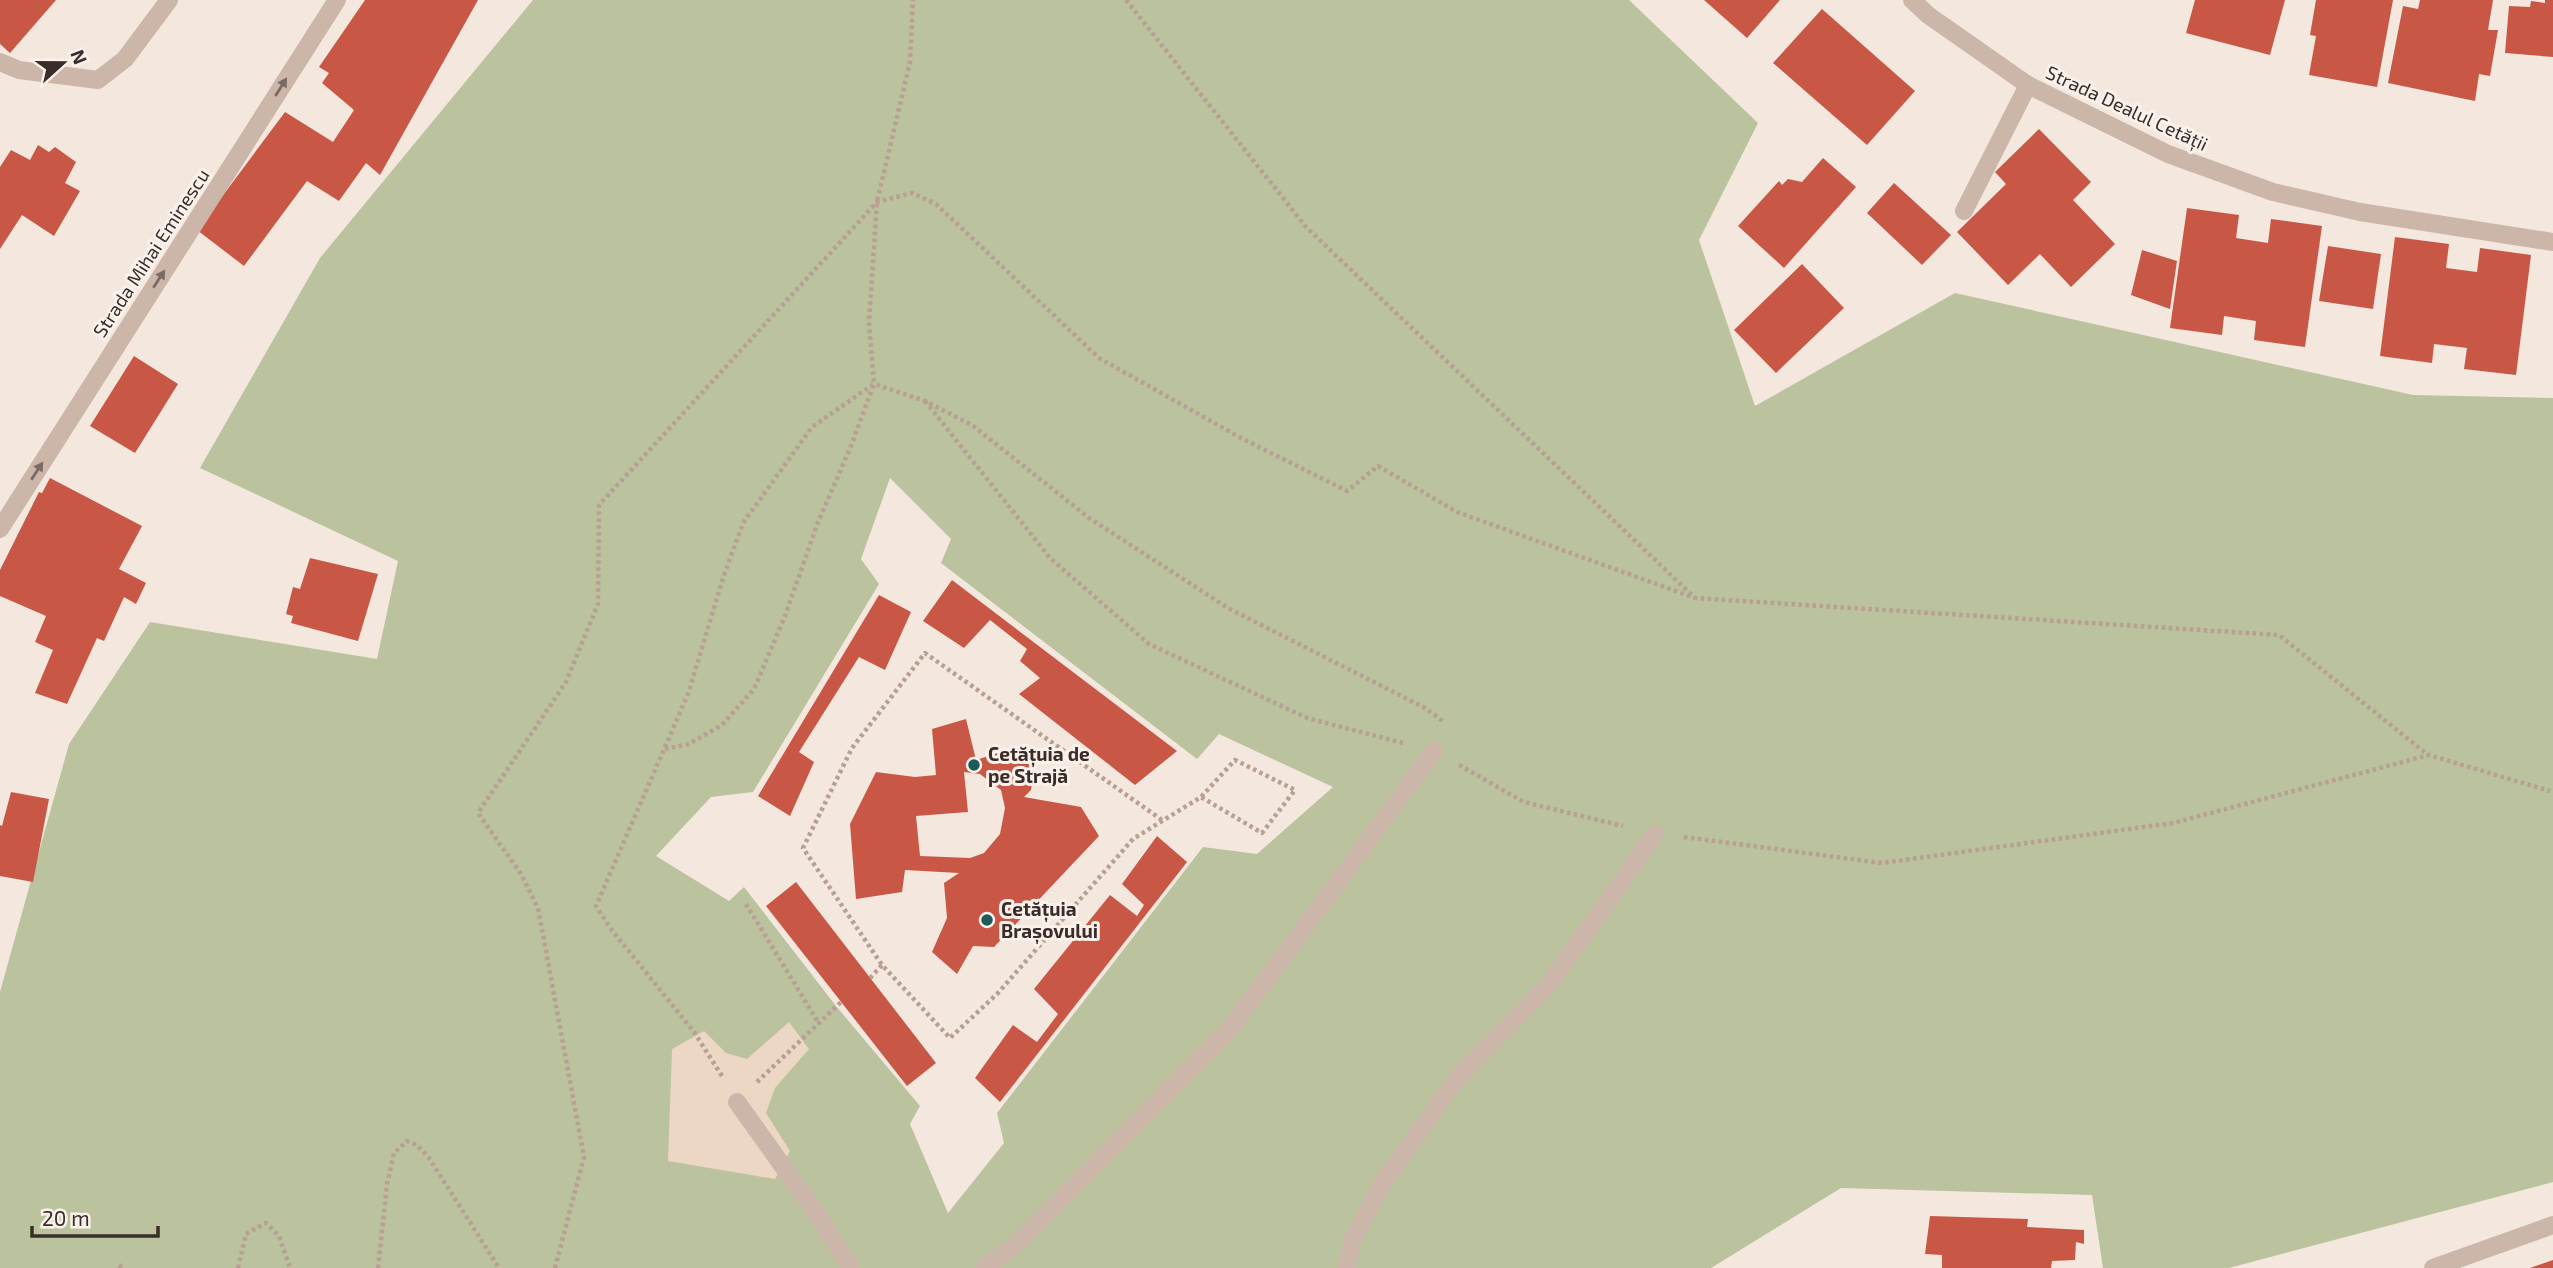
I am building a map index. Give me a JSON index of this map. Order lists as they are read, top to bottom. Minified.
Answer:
{"streets":{"street":["Strada Dealul Cetății","Strada Mihai Eminescu"]},"one_way":["Strada Mihai Eminescu"],"places":["Cetățuia de pe Strajă","Cetățuia Brașovului"],"scale_bar":"20 m","north":"right"}
